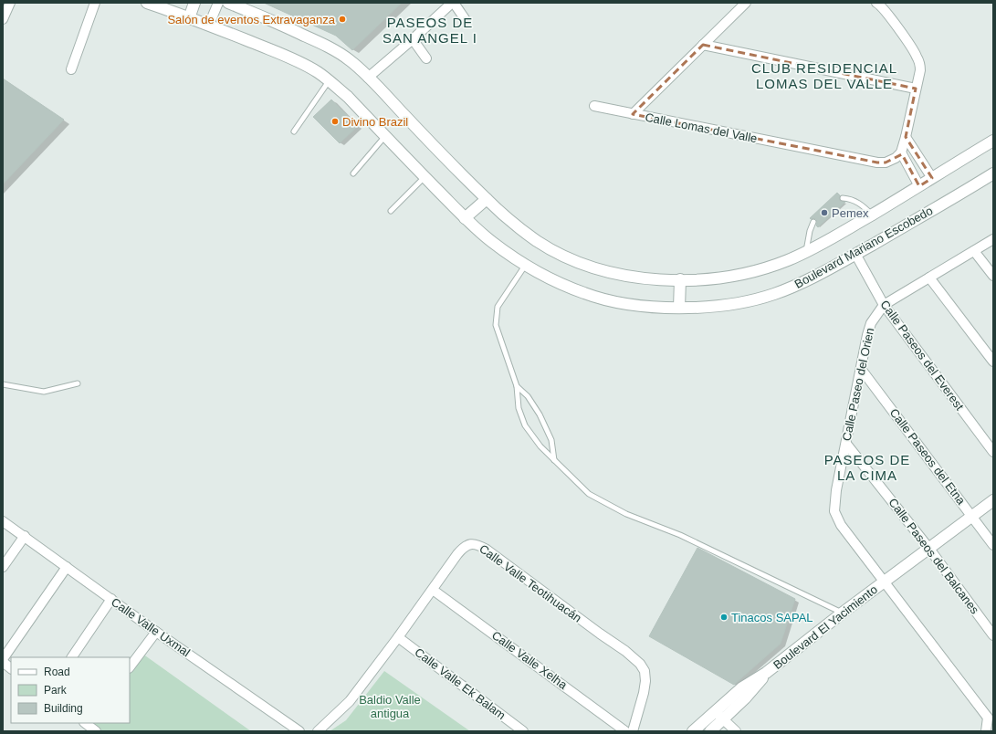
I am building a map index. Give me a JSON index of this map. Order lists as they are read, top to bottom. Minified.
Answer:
{"streets":{"street":["Calle Lomas del Valle","Boulevard Mariano Escobedo","Calle Paseos del Everest","Calle Paseo del Orien","Calle Paseos del Etna","Calle Paseos del Balcanes","Calle Valle Teotihuacán","Calle Valle Uxmal","Boulevard El Yacimiento","Calle Valle Xelha","Calle Valle Ek Balam"]},"crossings":[["Boulevard Mariano Escobedo","Calle Paseos del Everest"],["Calle Paseos del Everest","Calle Paseo del Orien"],["Calle Paseo del Orien","Calle Paseos del Etna"],["Calle Paseo del Orien","Calle Paseos del Balcanes"],["Calle Paseo del Orien","Boulevard El Yacimiento"],["Calle Paseos del Etna","Boulevard El Yacimiento"],["Calle Paseos del Balcanes","Boulevard El Yacimiento"],["Calle Valle Teotihuacán","Calle Valle Xelha"],["Calle Valle Teotihuacán","Calle Valle Ek Balam"]],"districts":["PASEOS DE SAN ANGEL I","CLUB RESIDENCIAL LOMAS DEL VALLE","PASEOS DE LA CIMA"],"parks":["Baldio Valle antigua"],"places":["Salón de eventos Extravaganza","Divino Brazil","Pemex","Tinacos SAPAL"],"legend":["Road","Park","Building"]}
